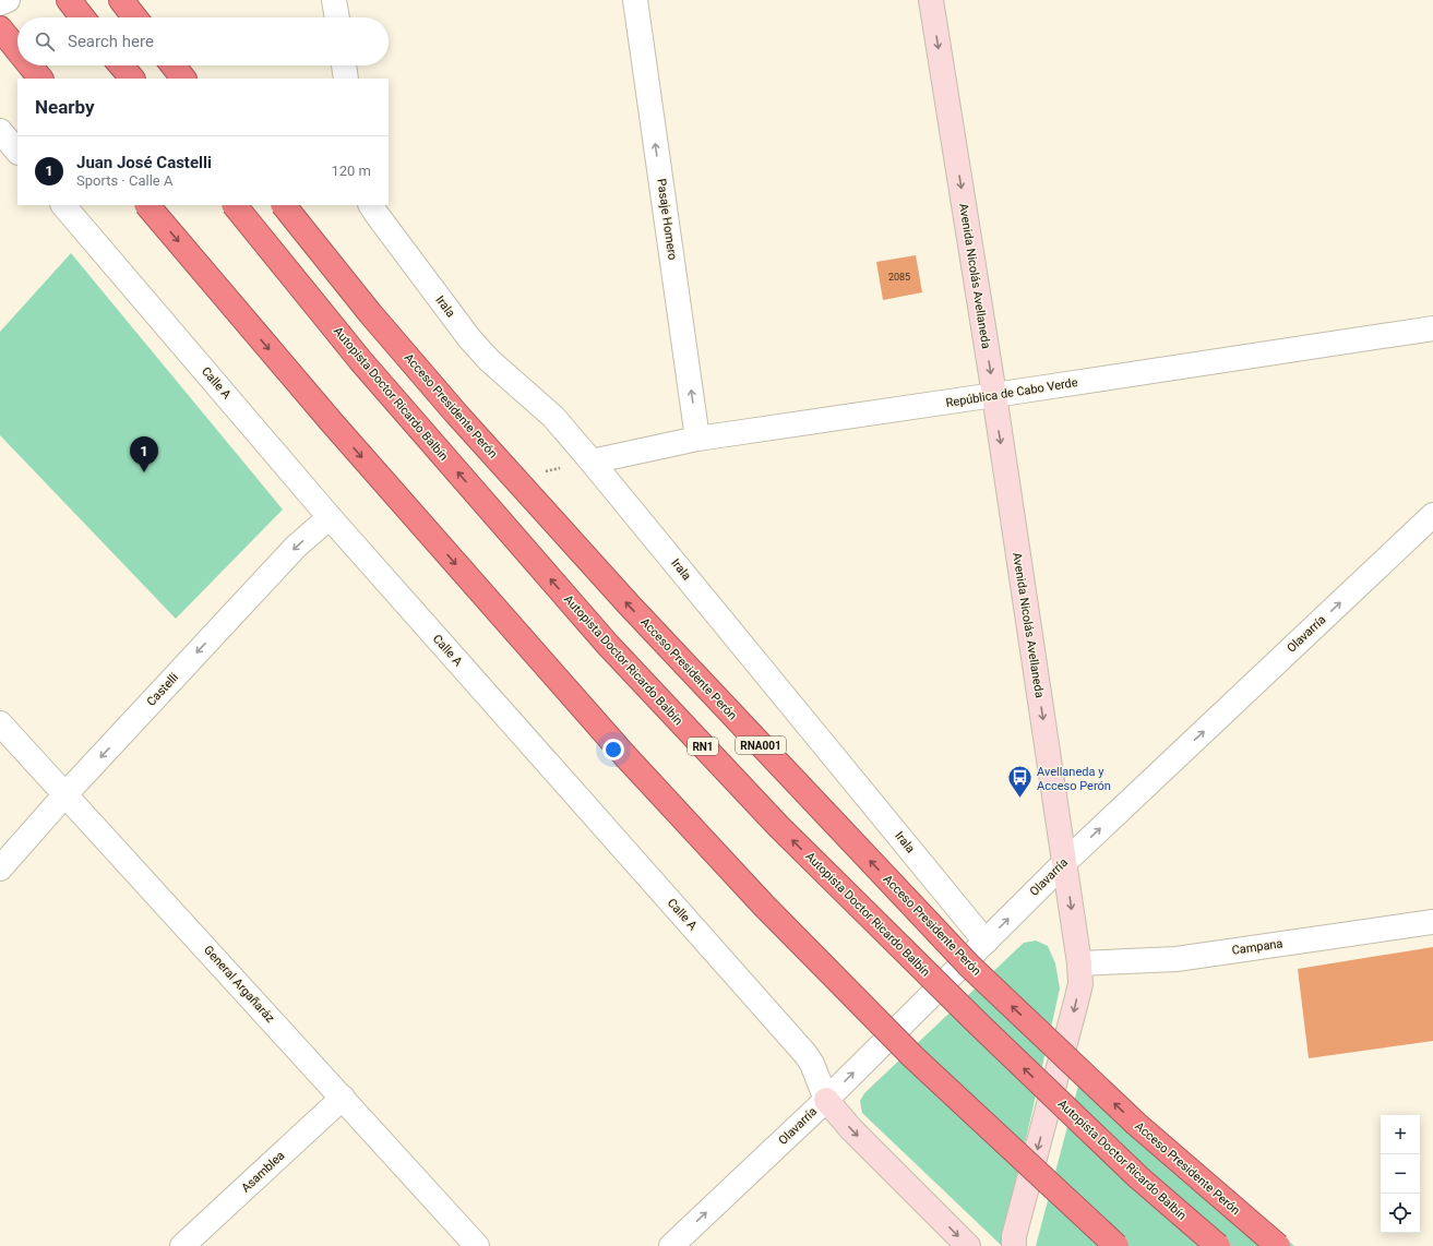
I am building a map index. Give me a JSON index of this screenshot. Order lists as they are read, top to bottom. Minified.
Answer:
{"streets":{"highway":["Autopista Doctor Ricardo Balbín","Acceso Presidente Perón","RNA001","RN1"],"main road":["Avenida Nicolás Avellaneda"],"street":["Pasaje Homero","Irala","Calle A","República de Cabo Verde","Olavarría","Castelli","Campana","General Argañaráz","Asamblea"]},"crossings":[["Pasaje Homero","República de Cabo Verde"],["Avenida Nicolás Avellaneda","República de Cabo Verde"],["Avenida Nicolás Avellaneda","Olavarría"],["Avenida Nicolás Avellaneda","Campana"],["Irala","República de Cabo Verde"],["Irala","Olavarría"],["Calle A","Olavarría"],["Calle A","Castelli"],["Castelli","General Argañaráz"],["General Argañaráz","Asamblea"]],"one_way":["Pasaje Homero","Avenida Nicolás Avellaneda","Olavarría","Castelli"],"places":{"bus stop":["Avellaneda y Acceso Perón"]},"house_numbers":["2085"],"page":{"search":"Search here","heading":"Nearby","list":[{"mark":"1","name":"Juan José Castelli","note":"Sports · Calle A","value":"120 m"}],"pins":"1","map_buttons":["+","−"]}}
